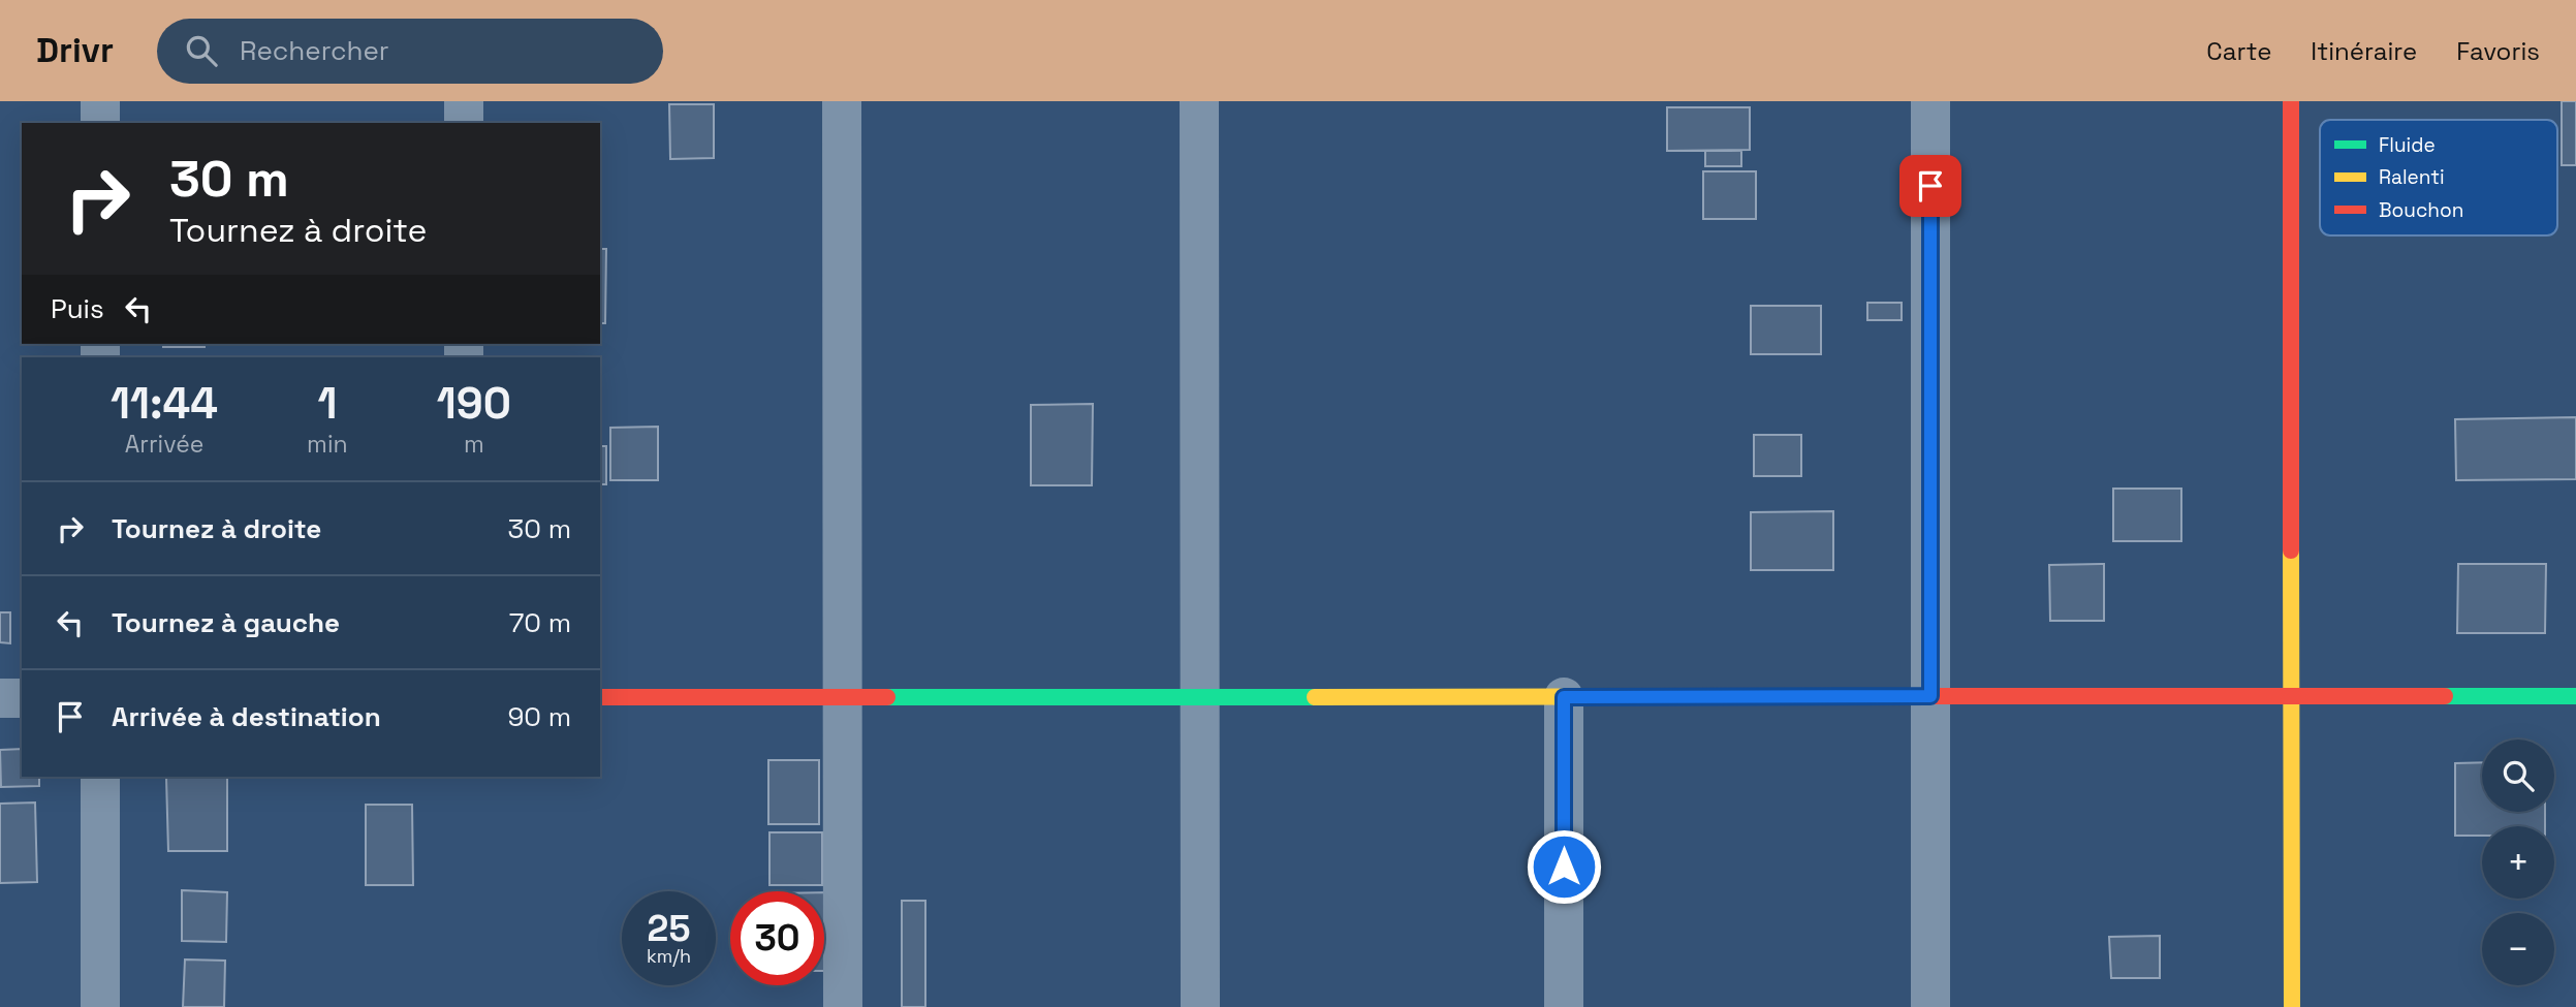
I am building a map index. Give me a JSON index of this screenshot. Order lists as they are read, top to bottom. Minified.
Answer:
{"legend":["Fluide","Ralenti","Bouchon"],"page":{"header":"Drivr","search":"Rechercher","nav":["Carte","Itinéraire","Favoris"],"turn":["30 m","Tournez à droite"],"then":"Puis","eta":["11:44","Arrivée","1","min","190","m"],"list":[{"name":"Tournez à droite","value":"30 m"},{"name":"Tournez à gauche","value":"70 m"},{"name":"Arrivée à destination","value":"90 m"}],"map_buttons":["+","−"],"speed":"25 km/h","limit":"30"}}
